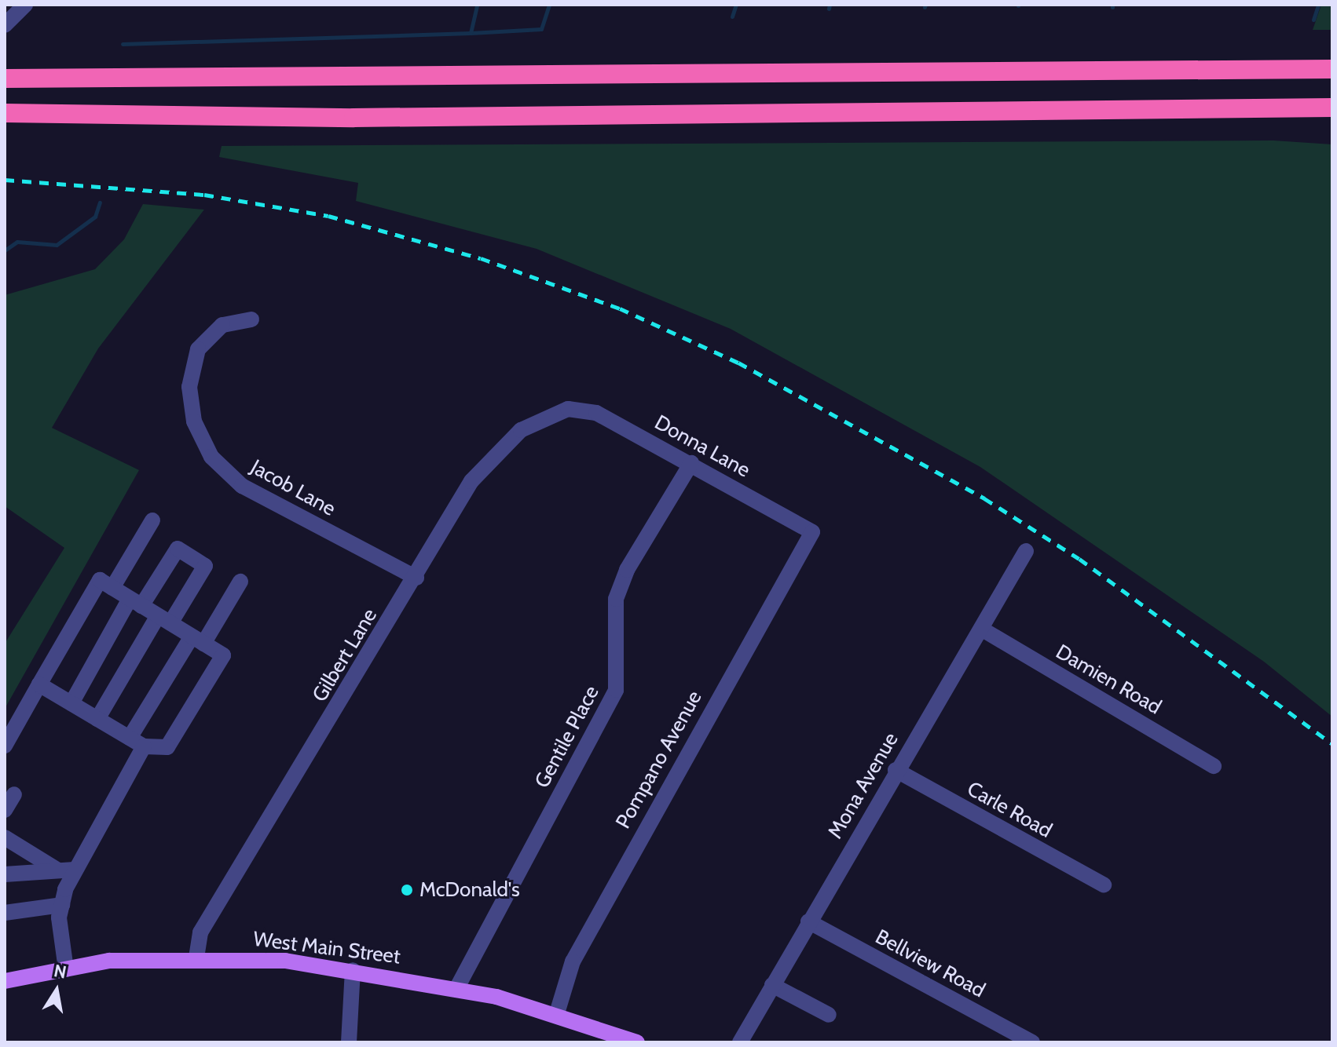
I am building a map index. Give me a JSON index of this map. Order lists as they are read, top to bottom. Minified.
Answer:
{"streets":{"main road":["West Main Street"],"street":["Donna Lane","Jacob Lane","Gilbert Lane","Damien Road","Gentile Place","Pompano Avenue","Mona Avenue","Carle Road","Bellview Road"]},"crossings":[["Donna Lane","Gilbert Lane"],["Donna Lane","Gentile Place"],["Donna Lane","Pompano Avenue"],["Jacob Lane","Gilbert Lane"],["Gilbert Lane","West Main Street"],["Damien Road","Mona Avenue"],["Gentile Place","West Main Street"],["Pompano Avenue","West Main Street"],["Mona Avenue","Carle Road"],["Mona Avenue","Bellview Road"]],"places":["McDonald's"],"north":"top"}
